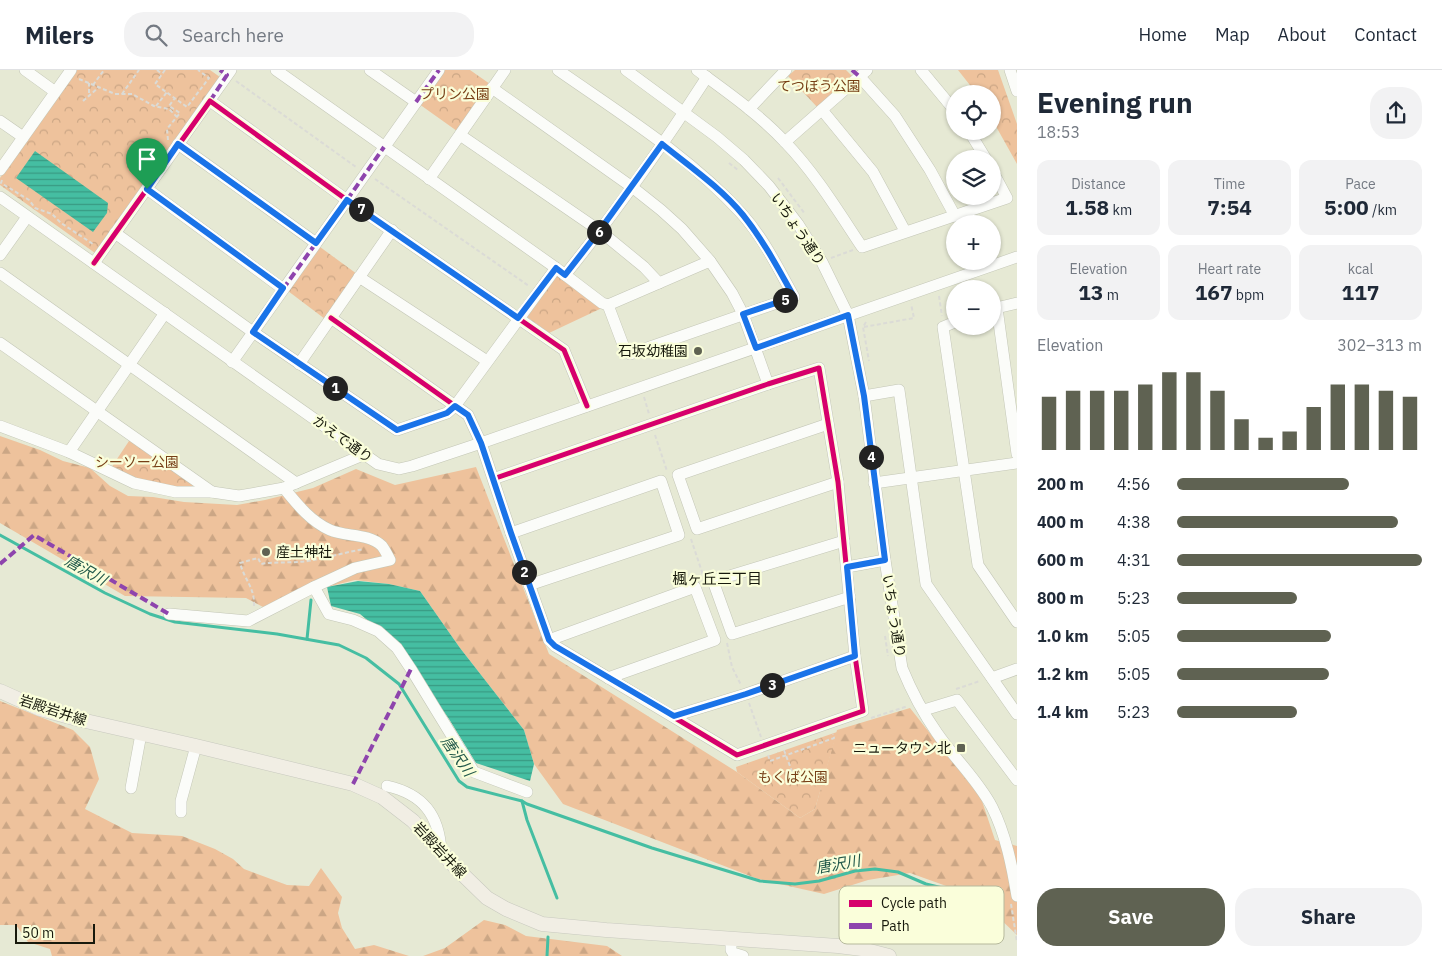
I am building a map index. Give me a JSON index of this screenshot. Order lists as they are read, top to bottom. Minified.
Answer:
{"streets":{"main road":["岩殿岩井線"],"street":["いちょう通り","かえで通り"]},"crossings":[["いちょう通り","かえで通り"]],"districts":["楓ヶ丘三丁目"],"water":["唐沢川"],"parks":["てつぼう公園","プリン公園","シーソー公園","もくば公園"],"places":{"other":["石坂幼稚園","産土神社"],"transit":["ニュータウン北"]},"legend":["Cycle path","Path"],"scale_bar":"50 m","page":{"header":"Milers","search":"Search here","nav":["Home","Map","About","Contact"],"heading":["Evening run","18:53"],"map_buttons":["+","−"],"stats":[["Distance","1.58 km"],["Time","7:54"],["Pace","5:00 /km"],["Elevation","13 m"],["Heart rate","167 bpm"],["kcal","117"]],"pins":["7","6","5","1","4","2","3"],"chart":["Elevation","302–313 m"],"list":[{"name":"200 m","note":"4:56"},{"name":"400 m","note":"4:38"},{"name":"600 m","note":"4:31"},{"name":"800 m","note":"5:23"},{"name":"1.0 km","note":"5:05"},{"name":"1.2 km","note":"5:05"},{"name":"1.4 km","note":"5:23"}],"buttons":["Save","Share"],"scale":"50 m"}}
